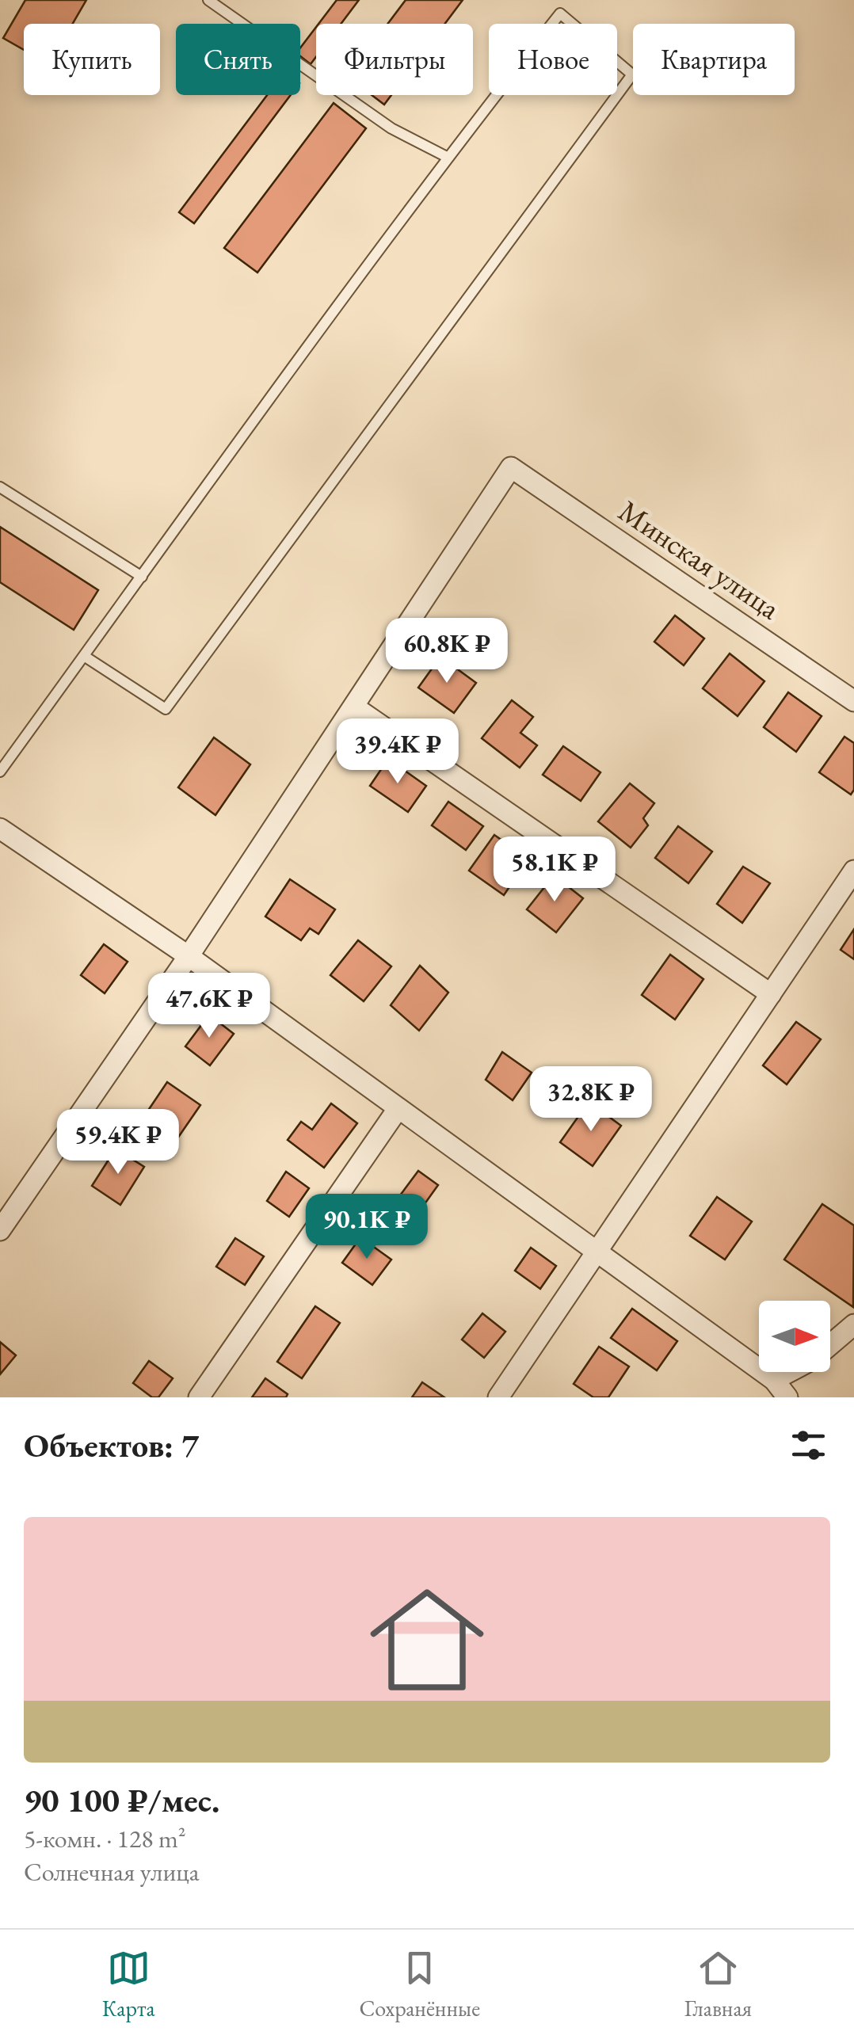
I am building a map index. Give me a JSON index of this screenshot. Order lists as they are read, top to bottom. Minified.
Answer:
{"streets":{"street":["Минская улица"]},"north":"right","page":{"chip":["Купить","Снять","Фильтры","Новое","Квартира"],"price":["60.8K ₽","39.4K ₽","58.1K ₽","47.6K ₽","32.8K ₽","59.4K ₽","90.1K ₽"],"heading":"Объектов: 7","list":[{"name":"90 100 ₽/мес.","note":"5-комн. · 128 m² · Солнечная улица"}],"tabs":["Карта","Сохранённые","Главная"]}}
